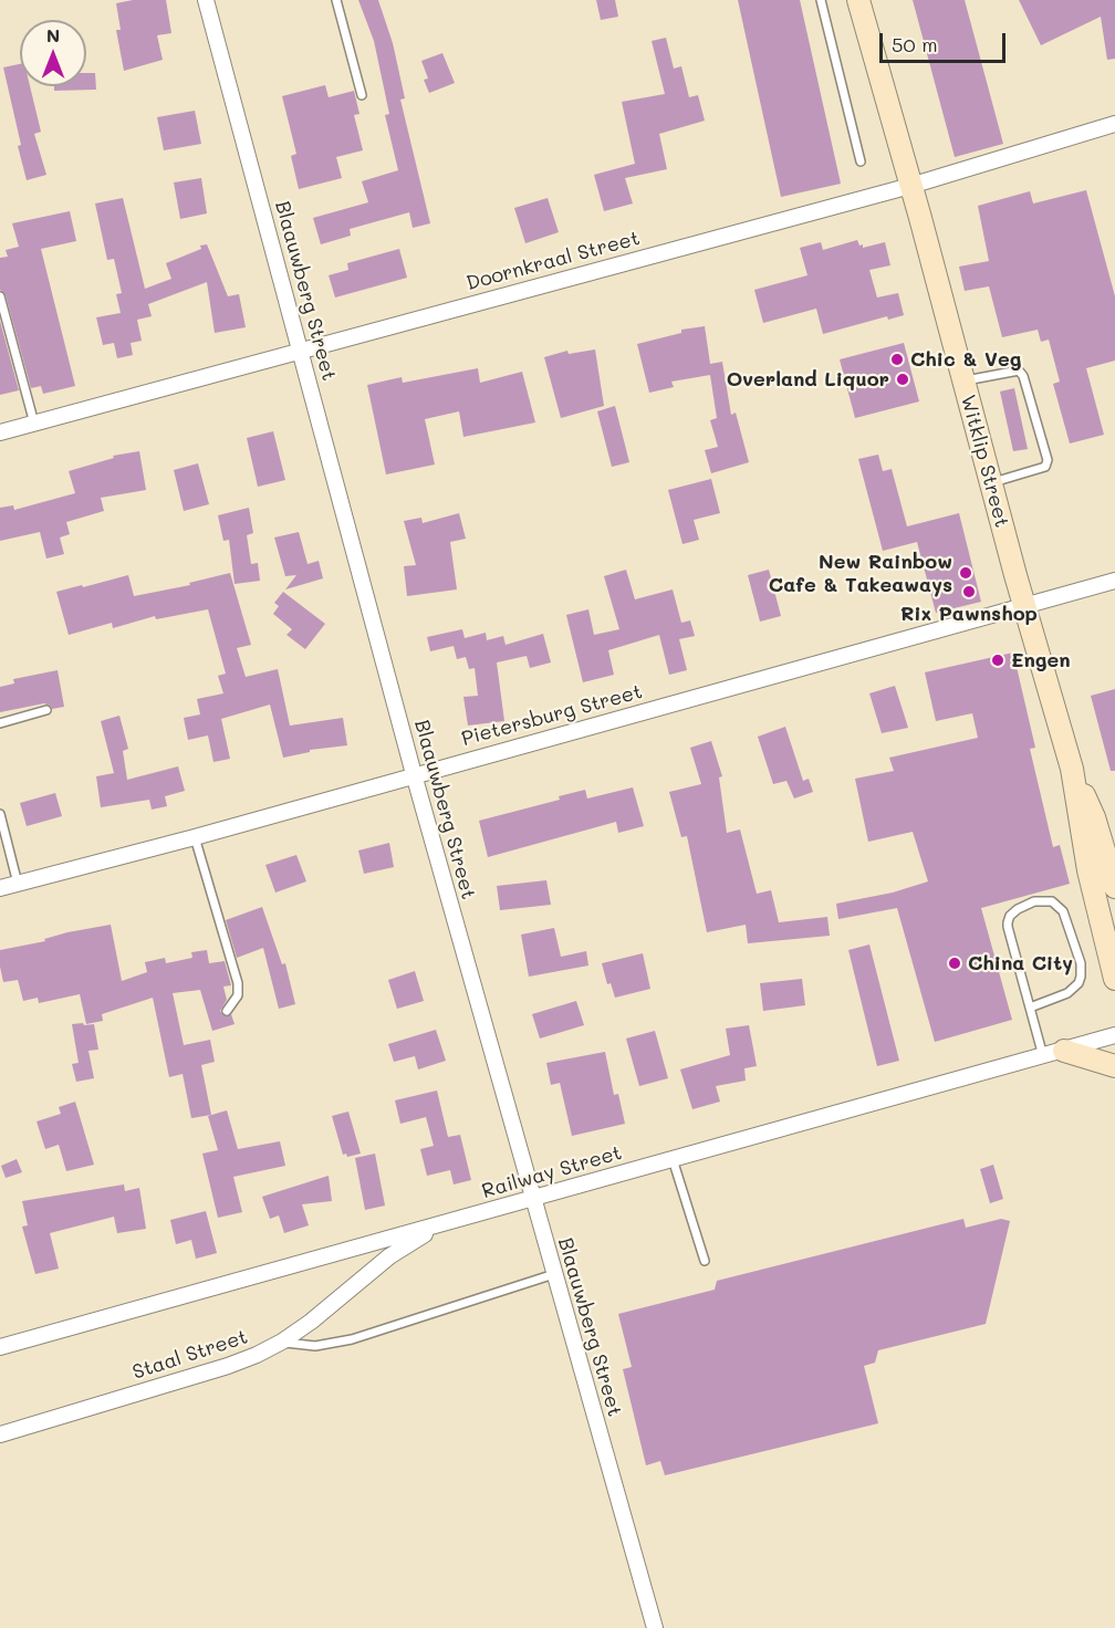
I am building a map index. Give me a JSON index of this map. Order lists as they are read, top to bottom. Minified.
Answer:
{"streets":{"main road":["Witklip Street"],"street":["Doornkraal Street","Blaauwberg Street","Pietersburg Street","Railway Street","Staal Street"]},"crossings":[["Doornkraal Street","Blaauwberg Street"],["Doornkraal Street","Witklip Street"],["Blaauwberg Street","Pietersburg Street"],["Blaauwberg Street","Railway Street"],["Witklip Street","Pietersburg Street"],["Railway Street","Staal Street"]],"places":["Chic & Veg","Overland Liquor","New Rainbow Cafe & Takeaways","Rix Pawnshop","Engen","China City"],"scale_bar":"50 m","north":"top"}
